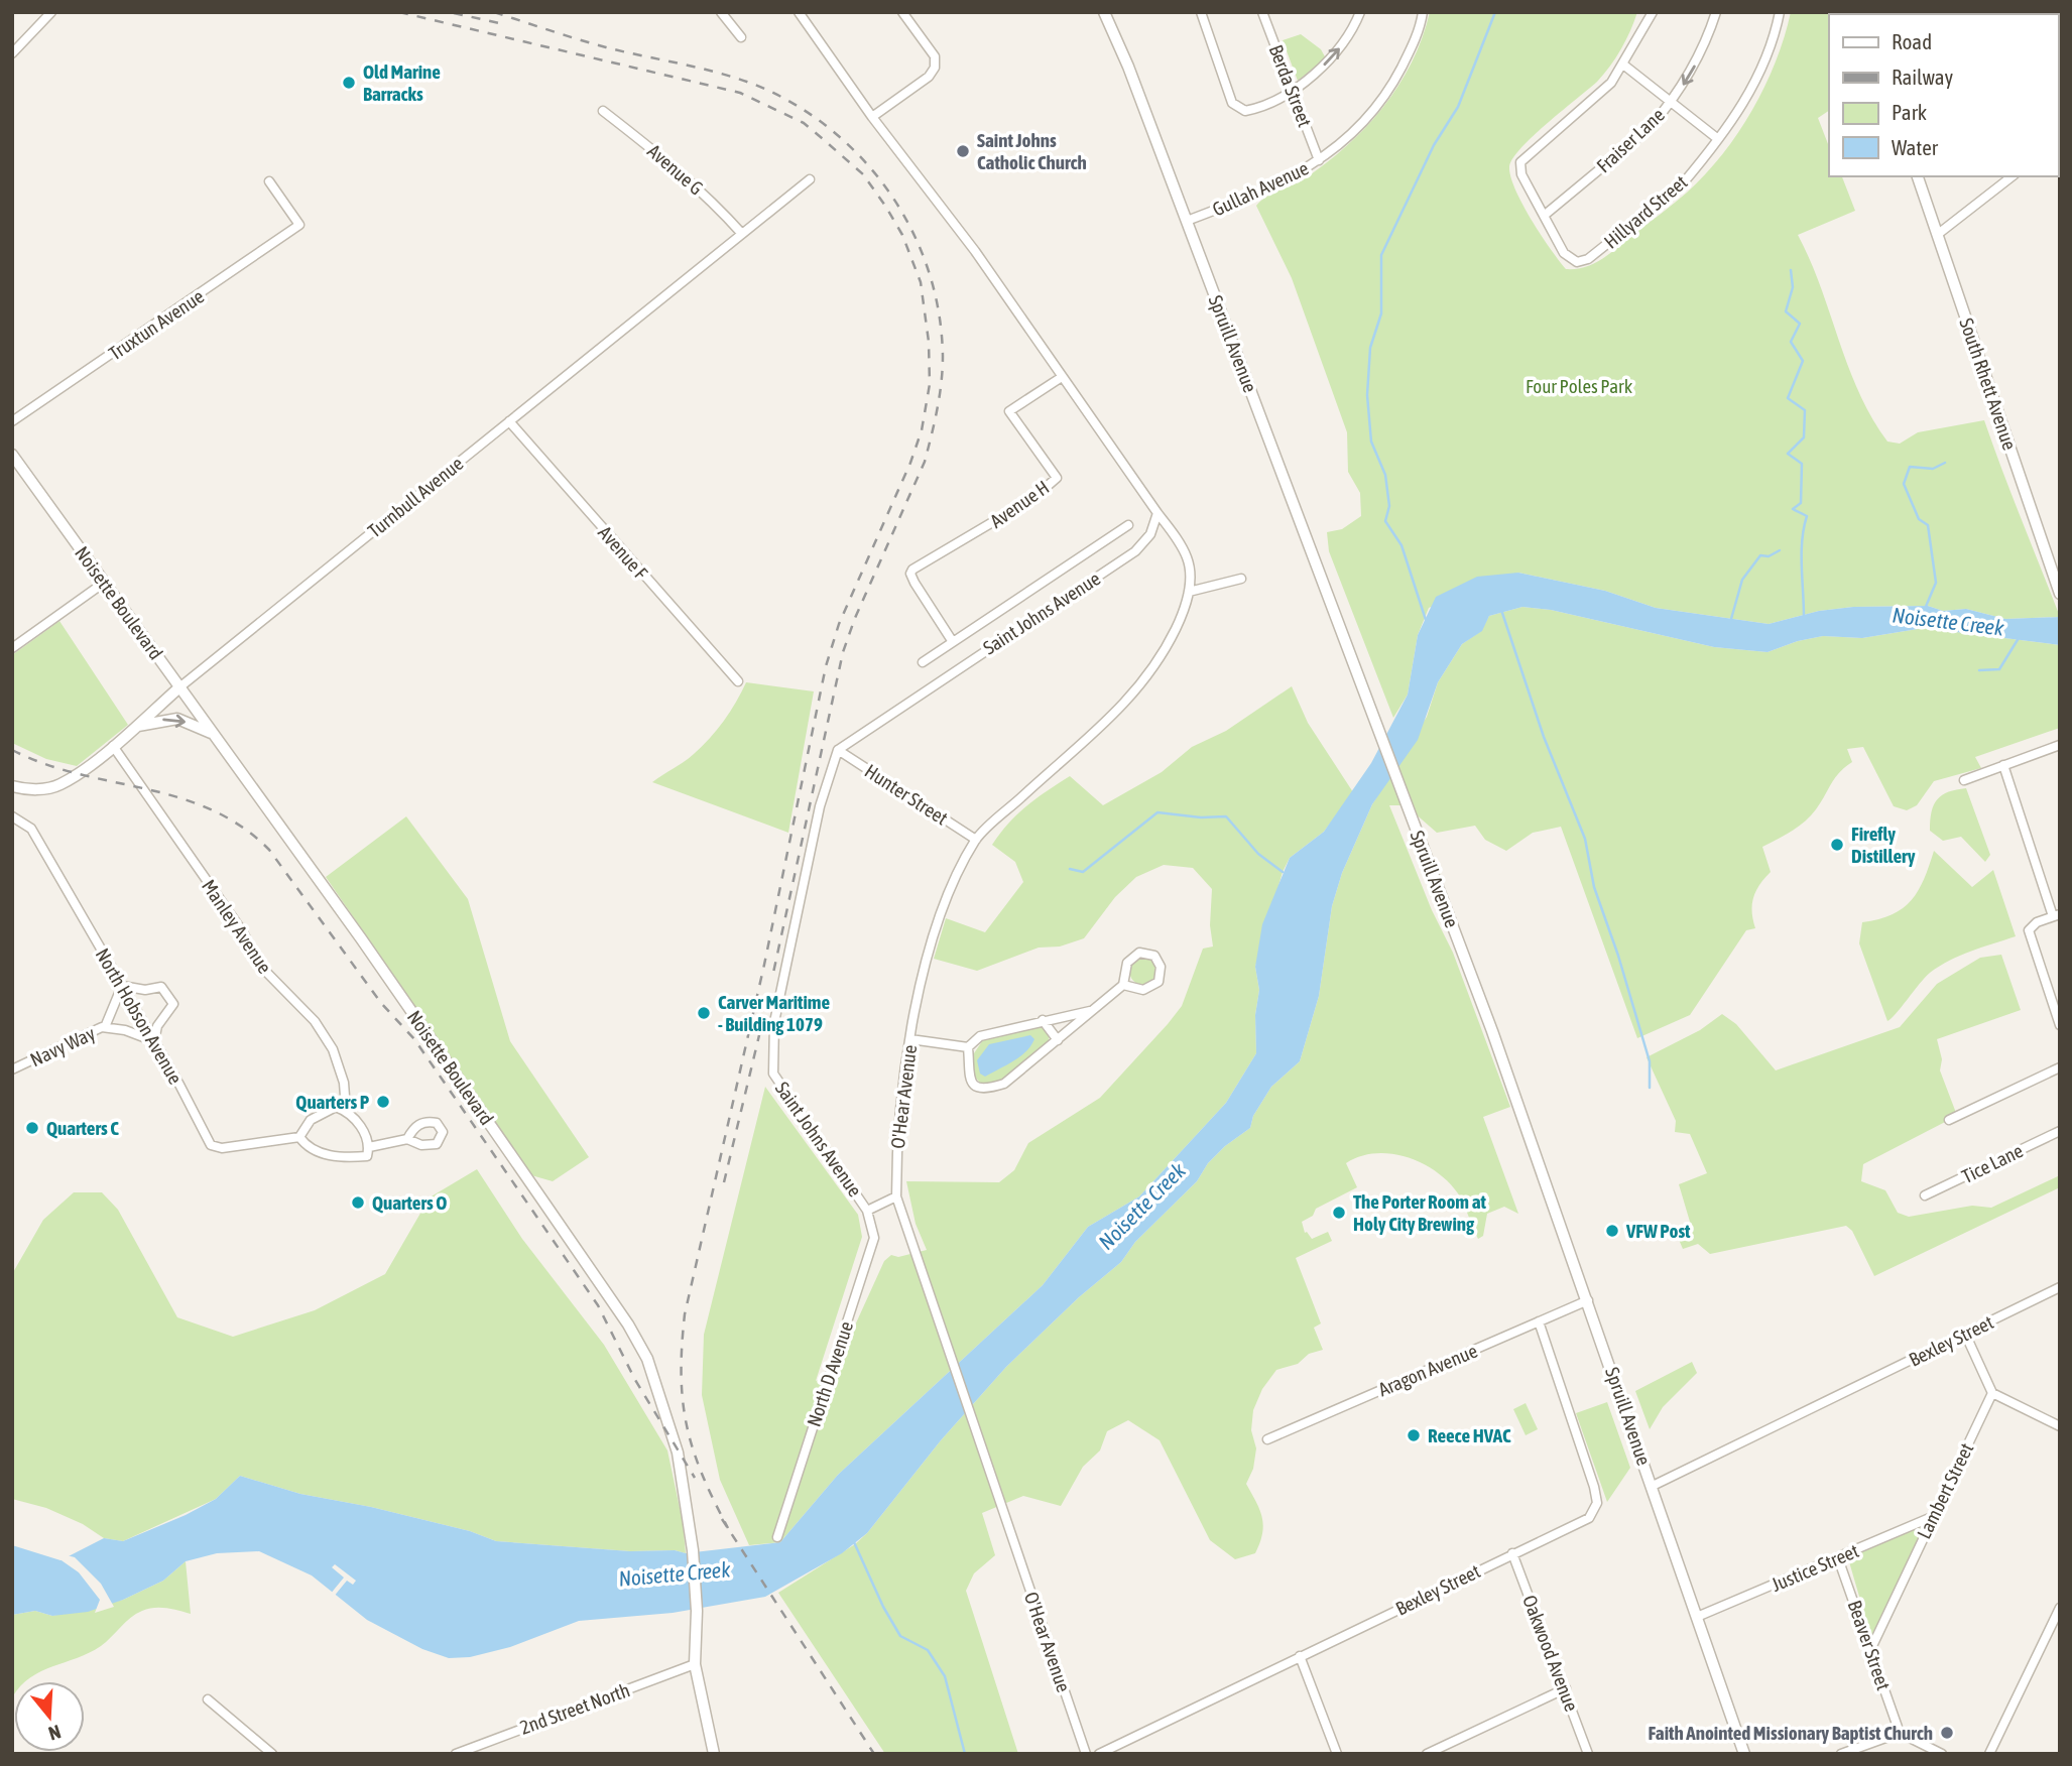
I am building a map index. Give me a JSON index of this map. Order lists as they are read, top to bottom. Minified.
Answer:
{"streets":{"street":["Berda Street","Fraiser Lane","Avenue G","Gullah Avenue","Hillyard Street","Truxtun Avenue","Spruill Avenue","South Rhett Avenue","Turnbull Avenue","Avenue H","Avenue F","Noisette Boulevard","Saint Johns Avenue","Hunter Street","Manley Avenue","North Hobson Avenue","Navy Way","O'Hear Avenue","Tice Lane","Bexley Street","Aragon Avenue","North D Avenue","Lambert Street","Justice Street","Beaver Street","Oakwood Avenue","2nd Street North"]},"crossings":[["Berda Street","Gullah Avenue"],["Fraiser Lane","Hillyard Street"],["Avenue G","Turnbull Avenue"],["Gullah Avenue","Spruill Avenue"],["Spruill Avenue","Bexley Street"],["Spruill Avenue","Aragon Avenue"],["Spruill Avenue","Justice Street"],["Turnbull Avenue","Avenue F"],["Turnbull Avenue","Noisette Boulevard"],["Turnbull Avenue","Manley Avenue"],["Noisette Boulevard","2nd Street North"],["Saint Johns Avenue","Hunter Street"],["Saint Johns Avenue","O'Hear Avenue"],["Saint Johns Avenue","North D Avenue"],["Hunter Street","O'Hear Avenue"],["North Hobson Avenue","Navy Way"],["Bexley Street","Aragon Avenue"],["Bexley Street","Oakwood Avenue"],["Lambert Street","Justice Street"],["Lambert Street","Beaver Street"],["Justice Street","Beaver Street"]],"water":["Noisette Creek"],"parks":["Four Poles Park"],"places":["Old Marine Barracks","Saint Johns Catholic Church","Firefly Distillery","Carver Maritime - Building 1079","Quarters P","Quarters C","Quarters O","The Porter Room at Holy City Brewing","VFW Post","Reece HVAC","Faith Anointed Missionary Baptist Church"],"legend":["Road","Railway","Park","Water"],"north":"bottom"}
